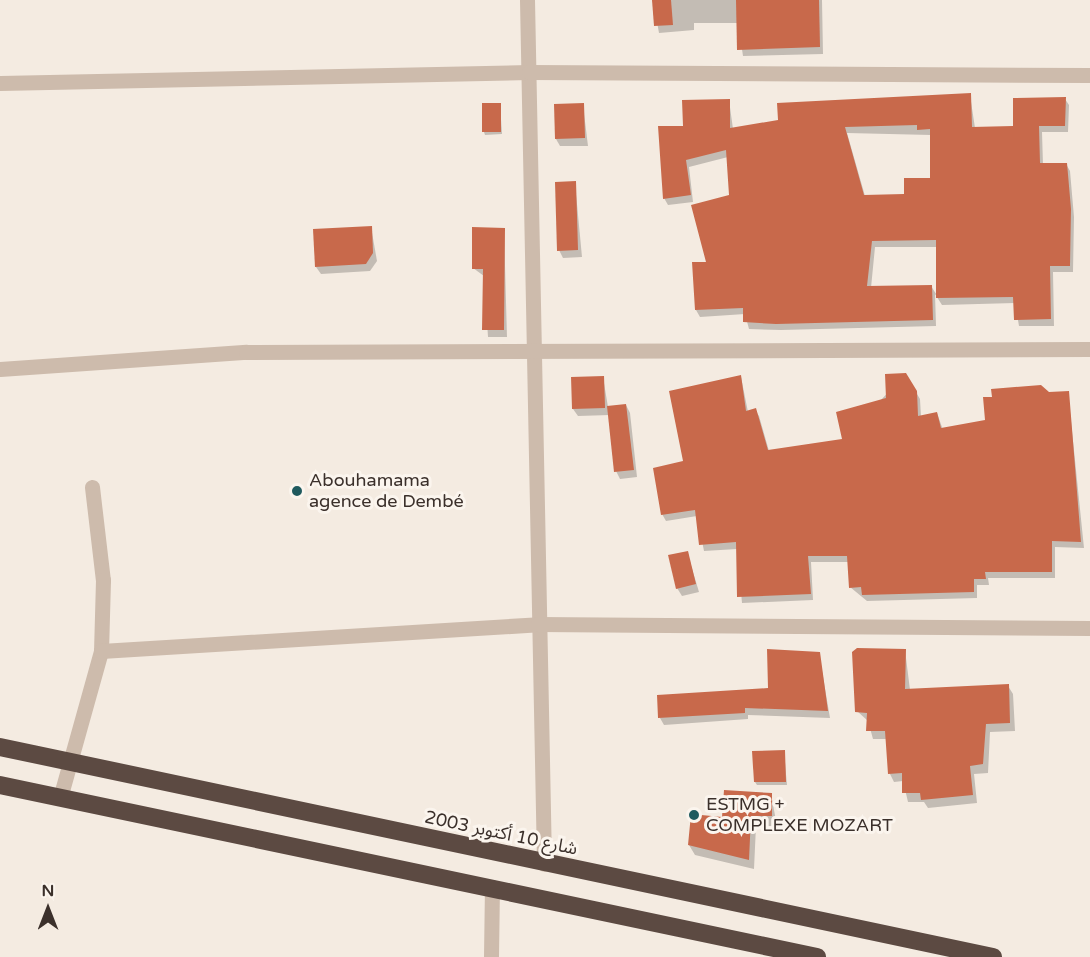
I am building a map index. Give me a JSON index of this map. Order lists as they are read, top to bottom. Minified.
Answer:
{"streets":{"highway":["شارع 10 أكتوبر 2003"]},"places":["Abouhamama agence de Dembé","ESTMG + COMPLEXE MOZART"],"north":"top"}
